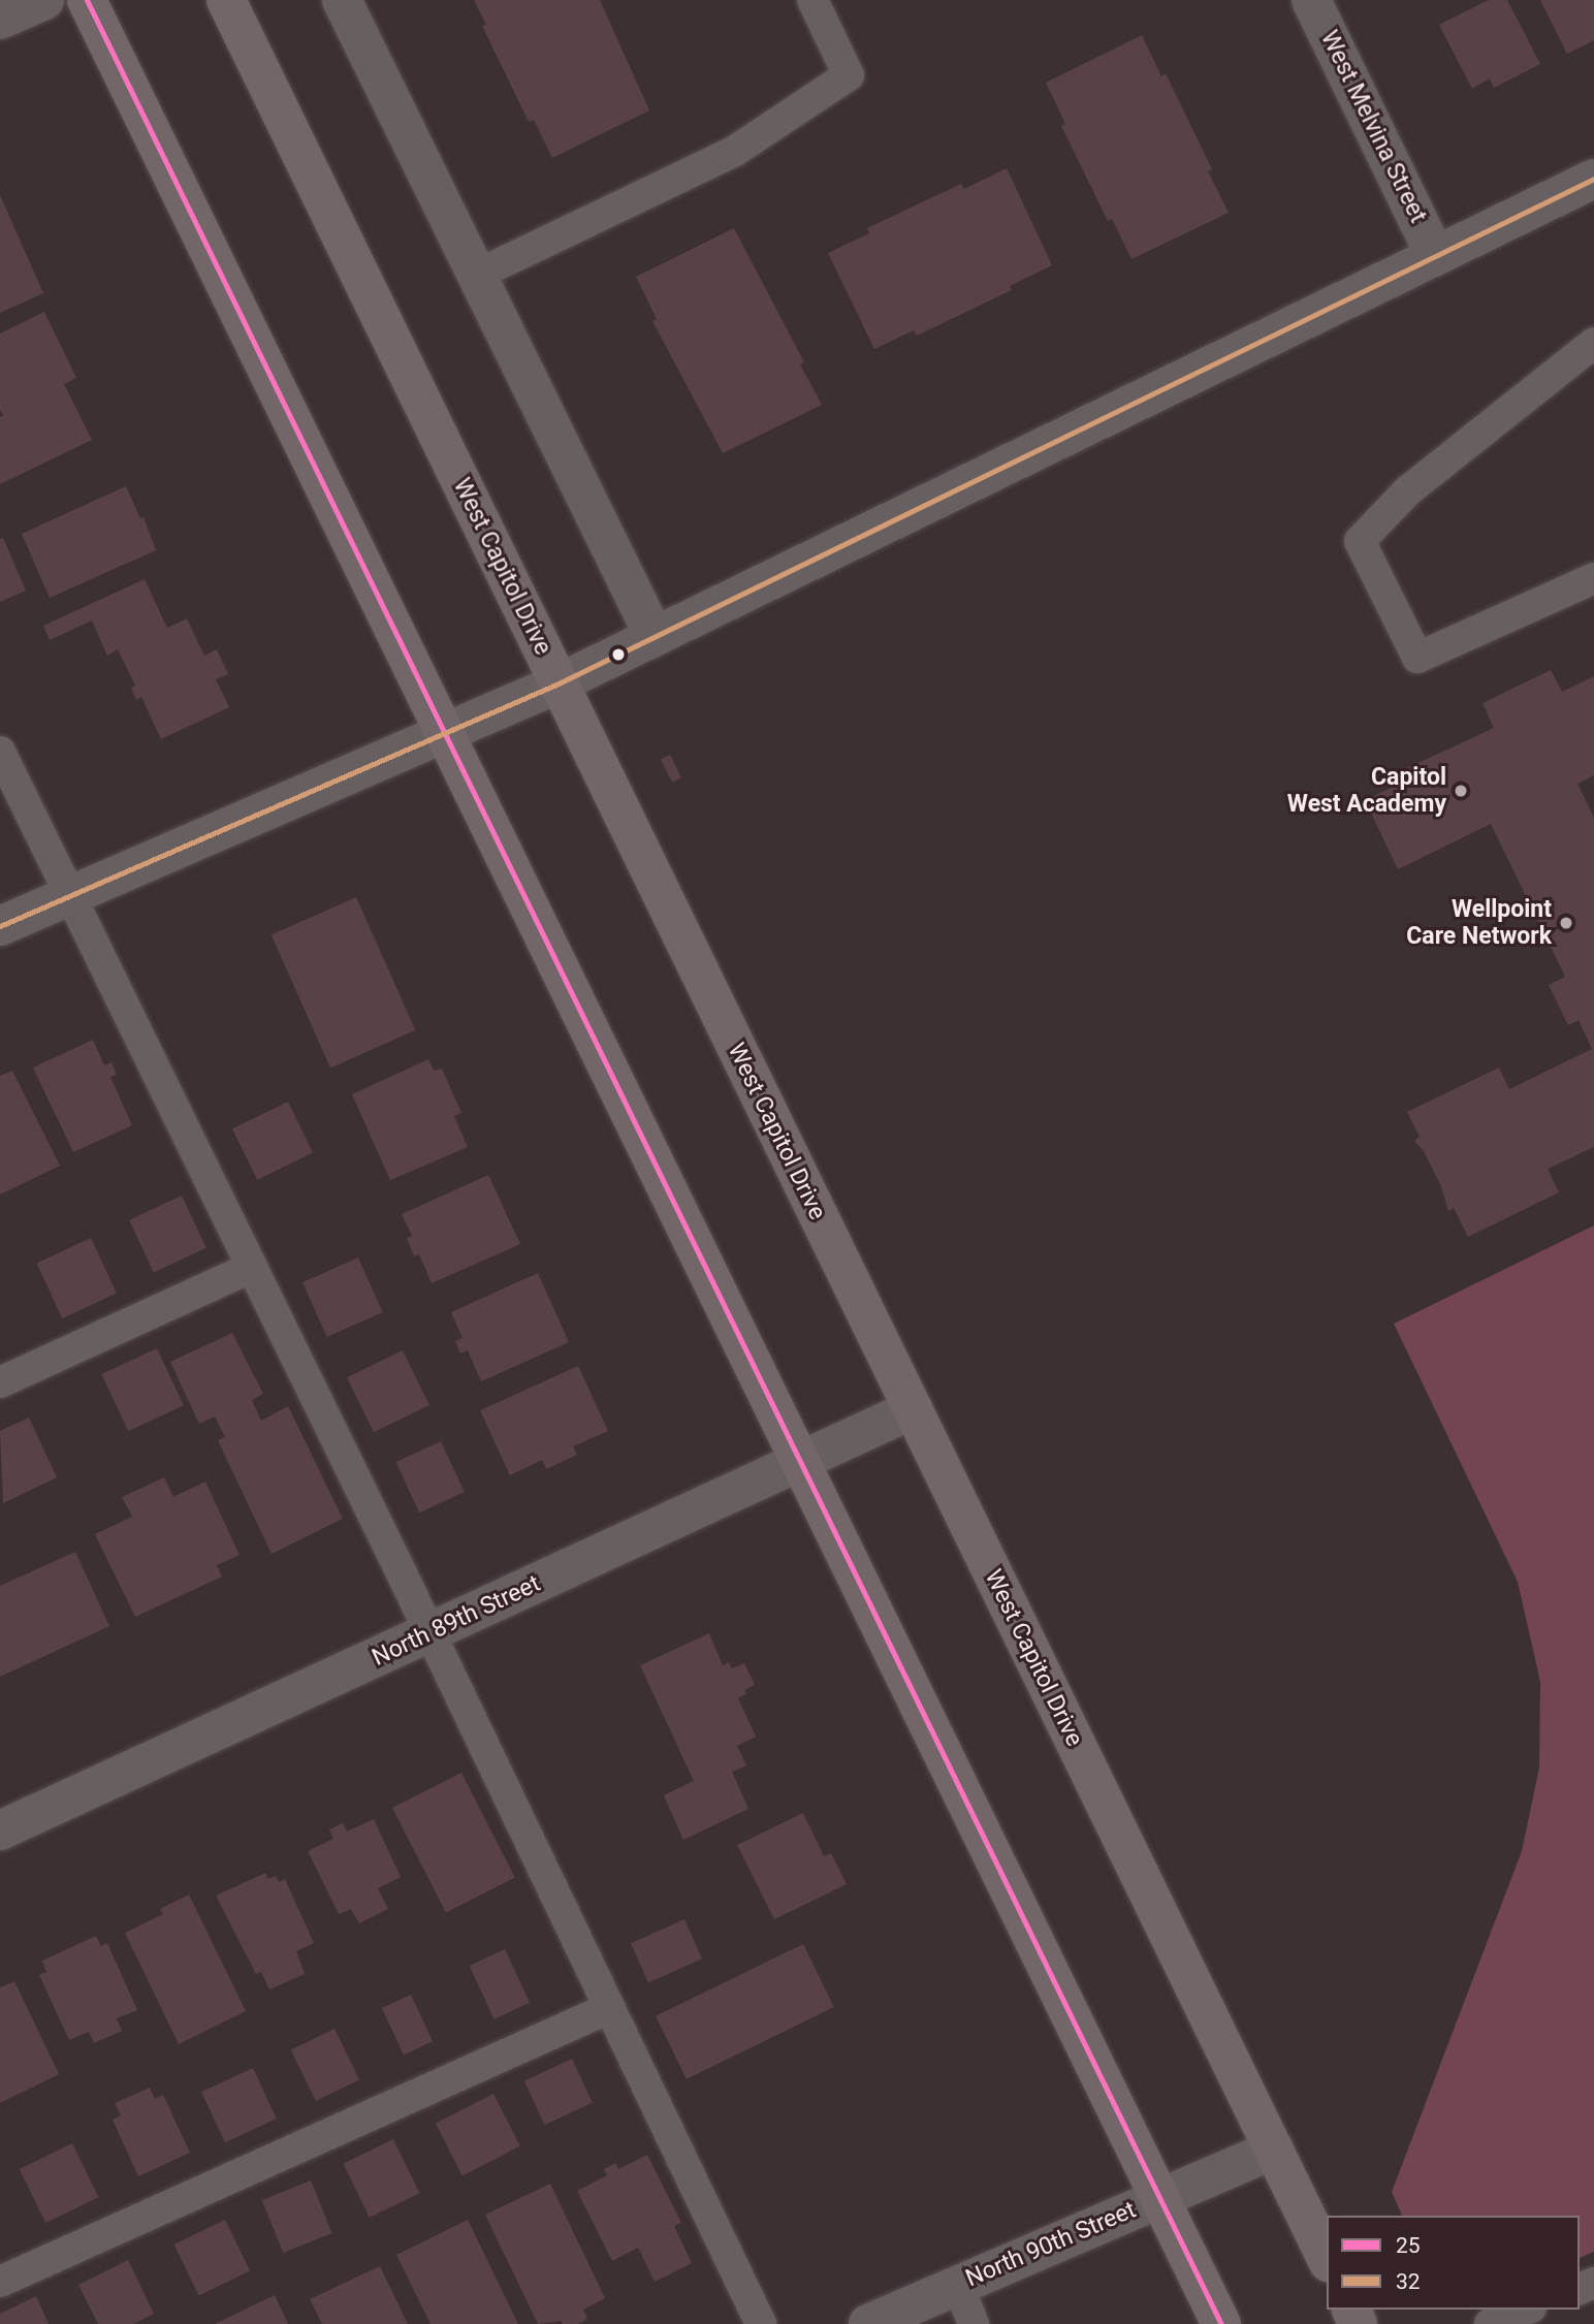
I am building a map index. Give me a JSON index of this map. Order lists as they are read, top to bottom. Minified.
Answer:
{"streets":{"main road":["West Capitol Drive"],"street":["West Melvina Street","North 89th Street","North 90th Street"]},"crossings":[["West Capitol Drive","North 89th Street"],["West Capitol Drive","North 90th Street"]],"places":["Capitol West Academy","Wellpoint Care Network"],"lines":["transit line 25","transit line 32"],"legend":["25","32"]}
